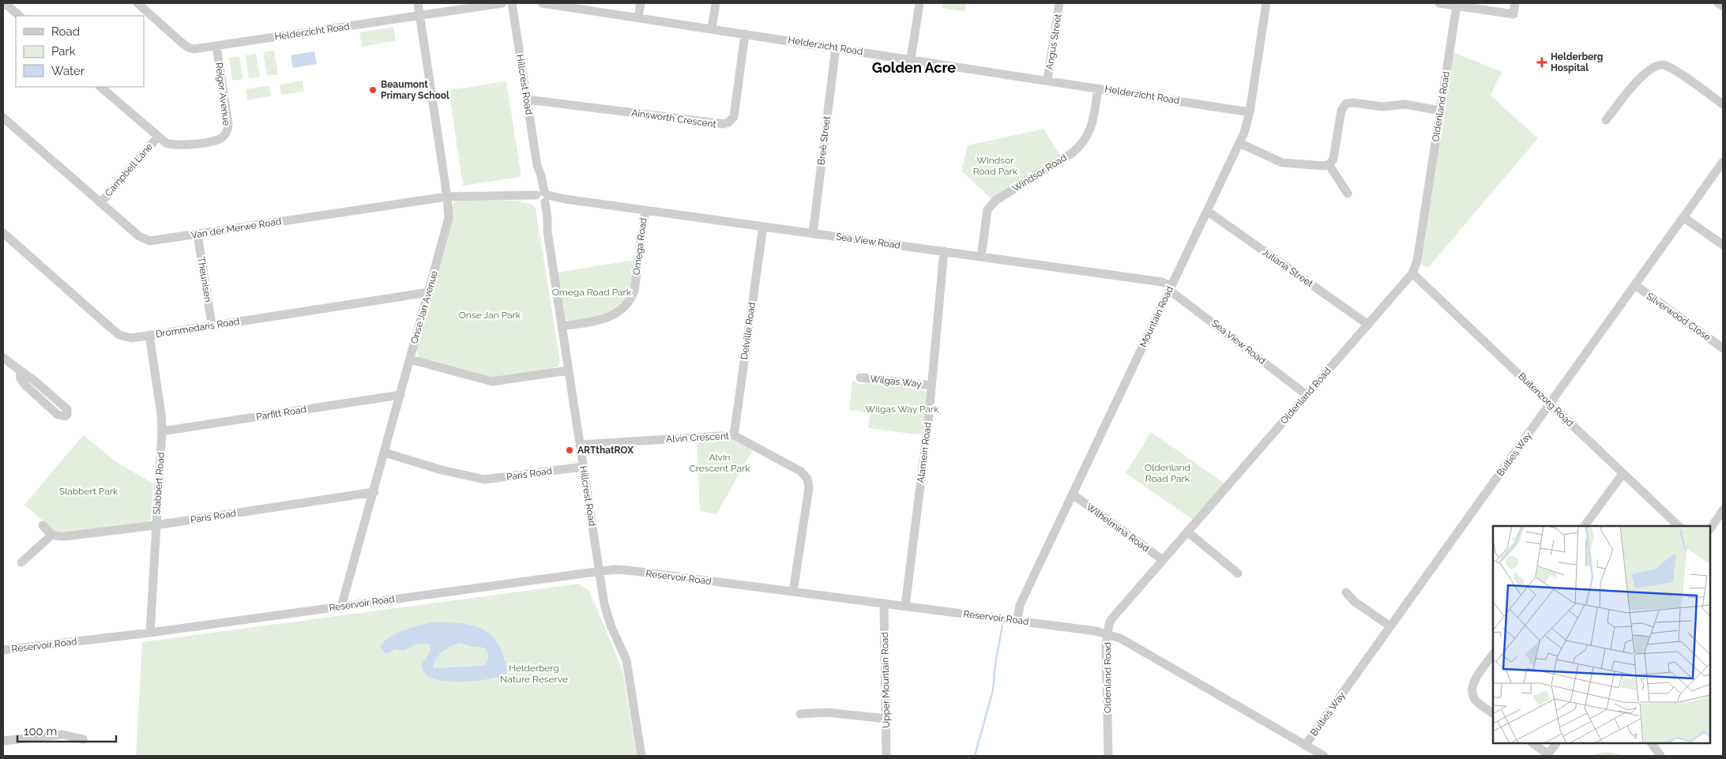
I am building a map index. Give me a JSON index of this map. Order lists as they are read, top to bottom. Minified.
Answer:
{"streets":{"street":["Helderzicht Road","Angus Street","Hillcrest Road","Reiger Avenue","Oldenland Road","Ainsworth Crescent","Breë Street","Campbell Lane","Windsor Road","Van der Merwe Road","Sea View Road","Omega Road","Juliana Street","Theunisen","Onse Jan Avenue","Mountain Road","Silverwood Close","Drommedaris Road","Delville Road","Wilgas Way","Buitenzorg Road","Parfitt Road","Alvin Crescent","Alamein Road","Bulties Way","Paris Road","Slabbert Road","Wilhelmina Road","Reservoir Road","Upper Mountain Road"]},"crossings":[["Helderzicht Road","Angus Street"],["Helderzicht Road","Reiger Avenue"],["Helderzicht Road","Ainsworth Crescent"],["Helderzicht Road","Breë Street"],["Helderzicht Road","Windsor Road"],["Helderzicht Road","Onse Jan Avenue"],["Helderzicht Road","Mountain Road"],["Hillcrest Road","Ainsworth Crescent"],["Hillcrest Road","Van der Merwe Road"],["Hillcrest Road","Sea View Road"],["Hillcrest Road","Omega Road"],["Hillcrest Road","Alvin Crescent"],["Hillcrest Road","Paris Road"],["Hillcrest Road","Reservoir Road"],["Reiger Avenue","Campbell Lane"],["Oldenland Road","Sea View Road"],["Oldenland Road","Juliana Street"],["Oldenland Road","Buitenzorg Road"],["Oldenland Road","Wilhelmina Road"],["Oldenland Road","Reservoir Road"],["Breë Street","Sea View Road"],["Campbell Lane","Van der Merwe Road"],["Windsor Road","Sea View Road"],["Van der Merwe Road","Sea View Road"],["Van der Merwe Road","Theunisen"],["Van der Merwe Road","Onse Jan Avenue"],["Sea View Road","Omega Road"],["Sea View Road","Mountain Road"],["Sea View Road","Delville Road"],["Sea View Road","Alamein Road"],["Juliana Street","Mountain Road"],["Theunisen","Drommedaris Road"],["Onse Jan Avenue","Drommedaris Road"],["Onse Jan Avenue","Parfitt Road"],["Onse Jan Avenue","Paris Road"],["Onse Jan Avenue","Reservoir Road"],["Mountain Road","Wilhelmina Road"],["Mountain Road","Reservoir Road"],["Silverwood Close","Bulties Way"],["Drommedaris Road","Slabbert Road"],["Delville Road","Alvin Crescent"],["Wilgas Way","Alamein Road"],["Buitenzorg Road","Bulties Way"],["Parfitt Road","Slabbert Road"],["Alvin Crescent","Reservoir Road"],["Alamein Road","Reservoir Road"],["Bulties Way","Reservoir Road"],["Paris Road","Slabbert Road"],["Slabbert Road","Reservoir Road"],["Reservoir Road","Upper Mountain Road"]],"districts":["Golden Acre"],"parks":["Windsor Road Park","Omega Road Park","Onse Jan Park","Wilgas Way Park","Alvin Crescent Park","Oldenland Road Park","Slabbert Park","Helderberg Nature Reserve"],"places":{"health":["Helderberg Hospital"],"other":["Beaumont Primary School","ARTthatROX"]},"legend":["Road","Park","Water"],"scale_bar":"100 m"}
